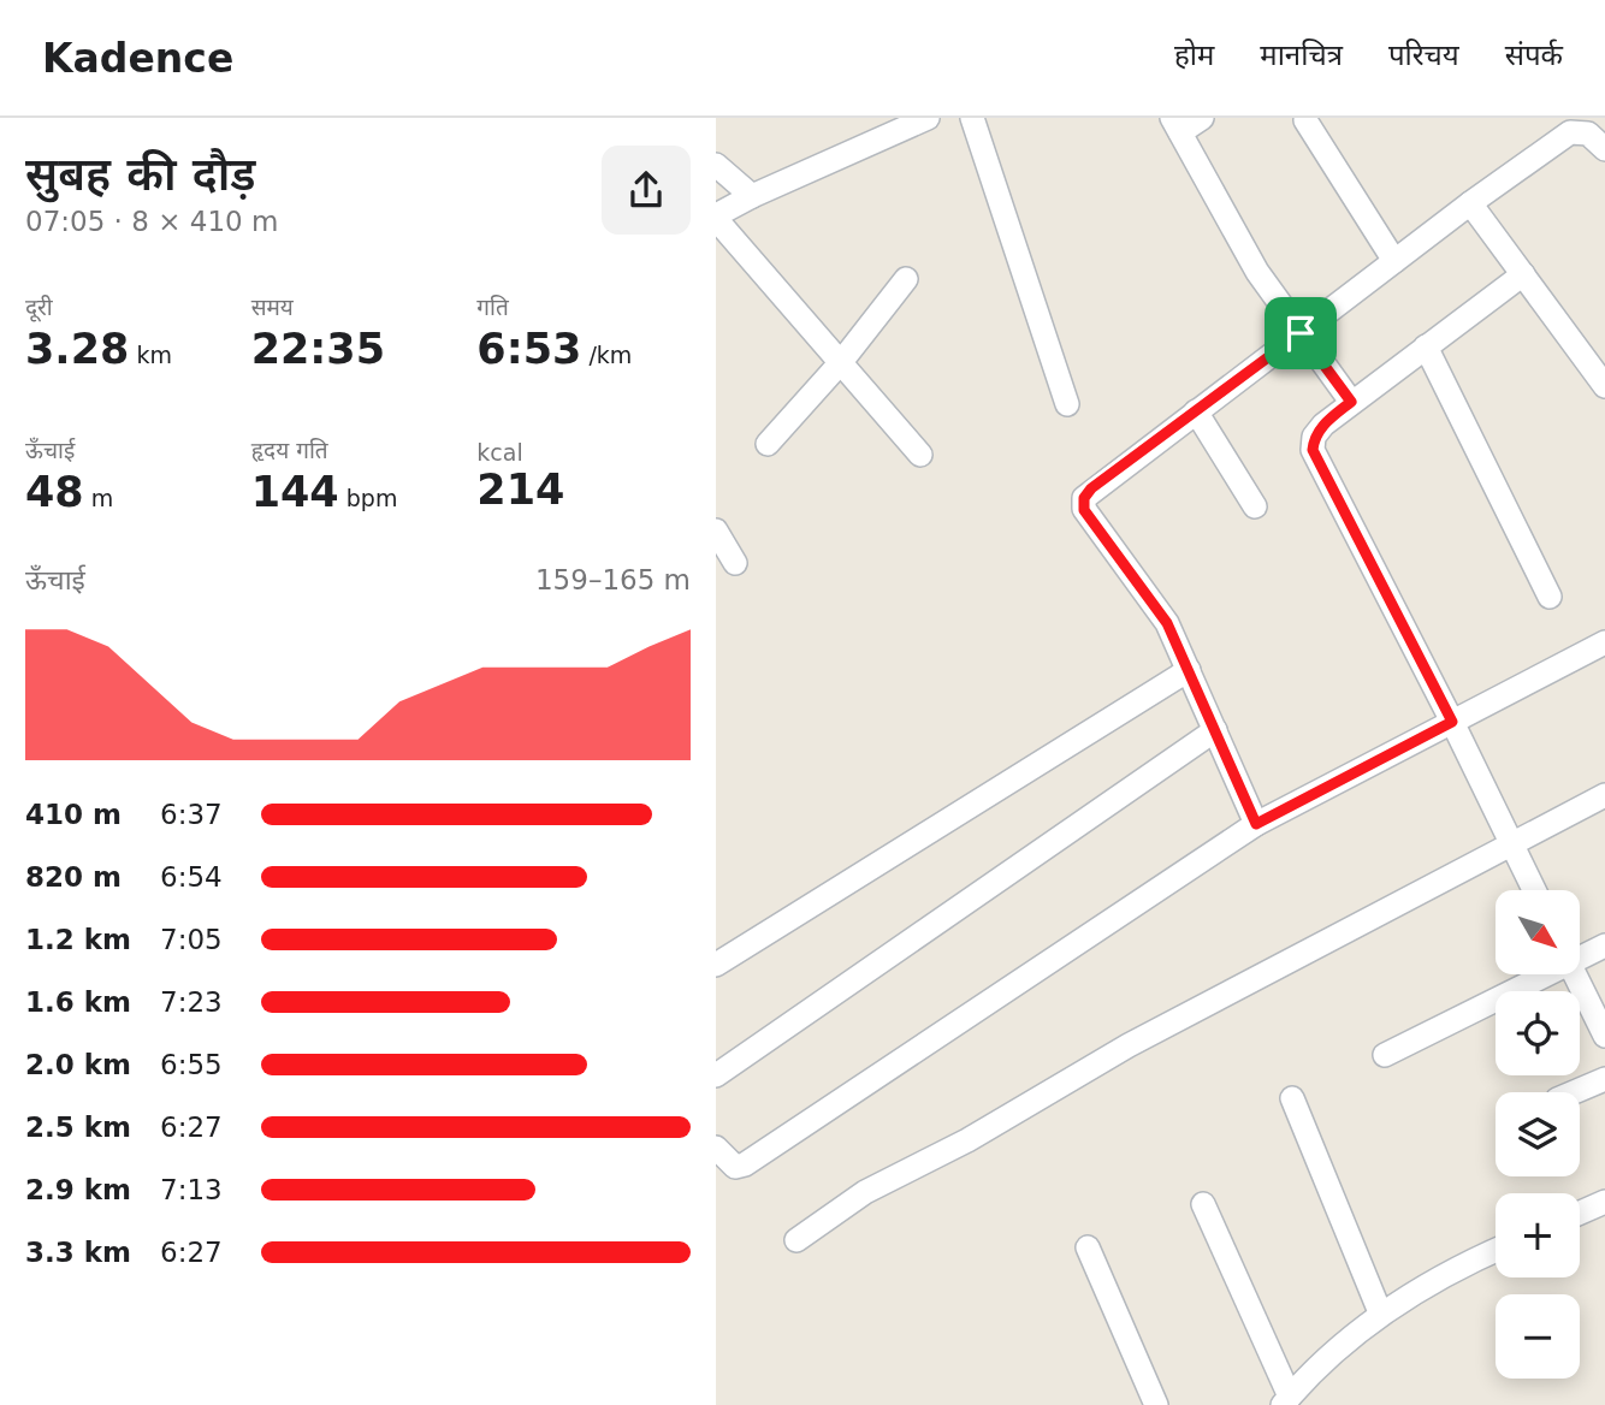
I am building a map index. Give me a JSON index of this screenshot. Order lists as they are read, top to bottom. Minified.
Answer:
{"north":"bottom right","page":{"header":"Kadence","nav":["होम","मानचित्र","परिचय","संपर्क"],"heading":["सुबह की दौड़","07:05 · 8 × 410 m"],"stats":[["दूरी","3.28 km"],["समय","22:35"],["गति","6:53 /km"],["ऊँचाई","48 m"],["हृदय गति","144 bpm"],["kcal","214"]],"chart":["ऊँचाई","159–165 m"],"list":[{"name":"410 m","note":"6:37"},{"name":"820 m","note":"6:54"},{"name":"1.2 km","note":"7:05"},{"name":"1.6 km","note":"7:23"},{"name":"2.0 km","note":"6:55"},{"name":"2.5 km","note":"6:27"},{"name":"2.9 km","note":"7:13"},{"name":"3.3 km","note":"6:27"}],"map_buttons":["+","−"]}}
